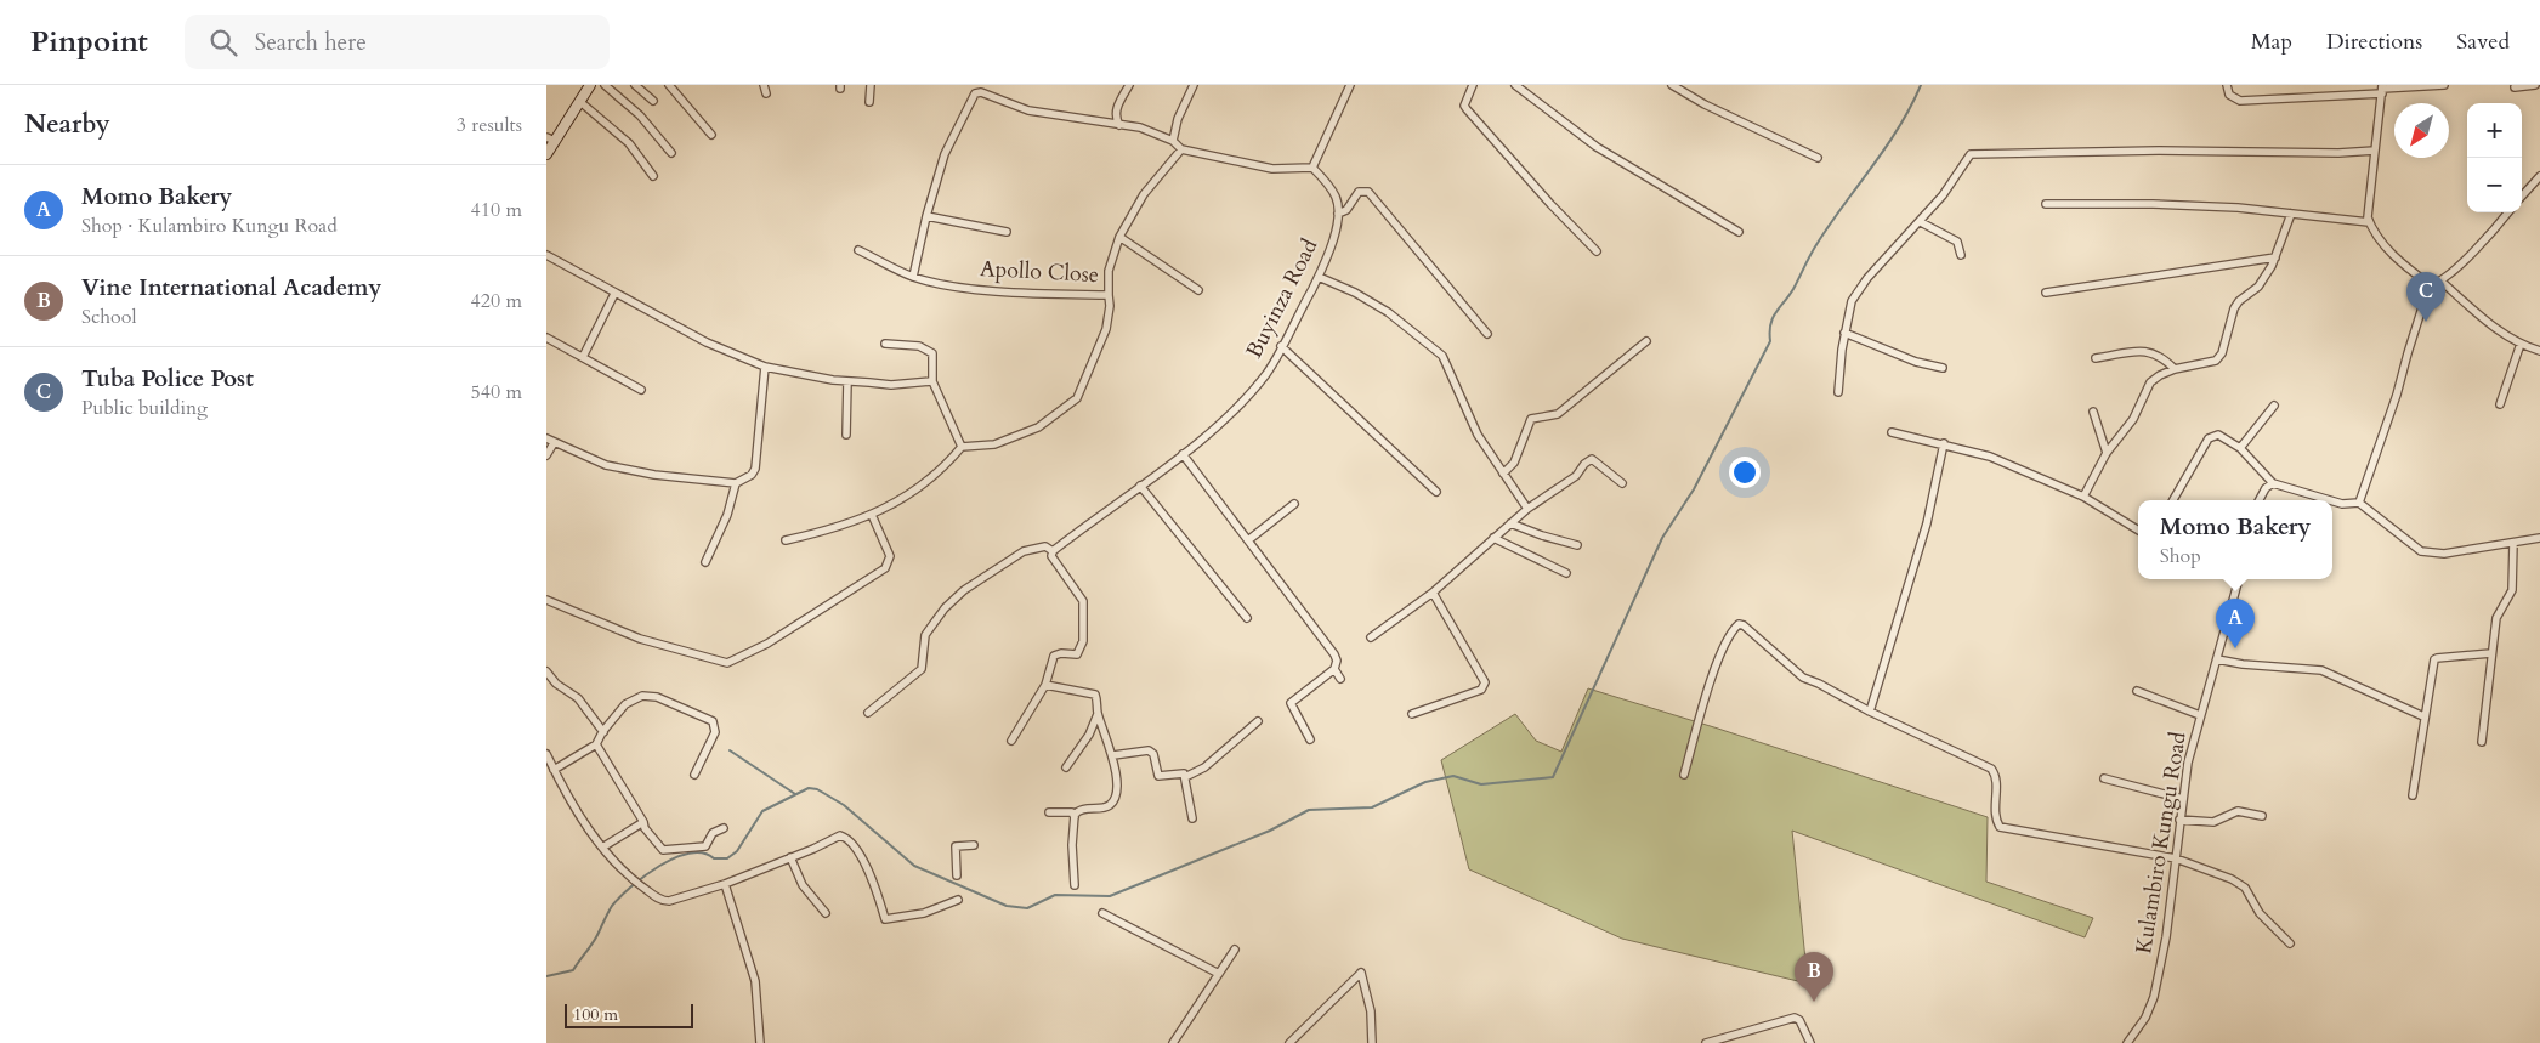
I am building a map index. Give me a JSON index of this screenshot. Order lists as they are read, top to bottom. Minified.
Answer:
{"streets":{"street":["Apollo Close","Buyinza Road","Kulambiro Kungu Road"]},"scale_bar":"100 m","north":"bottom left","page":{"header":"Pinpoint","search":"Search here","nav":["Map","Directions","Saved"],"heading":["Nearby","3 results"],"map_buttons":["+","−"],"list":[{"mark":"A","name":"Momo Bakery","note":"Shop · Kulambiro Kungu Road","value":"410 m"},{"mark":"B","name":"Vine International Academy","note":"School","value":"420 m"},{"mark":"C","name":"Tuba Police Post","note":"Public building","value":"540 m"}],"pins":["C","A","B"],"popup":["Momo Bakery","Shop"],"scale":"100 m"}}
